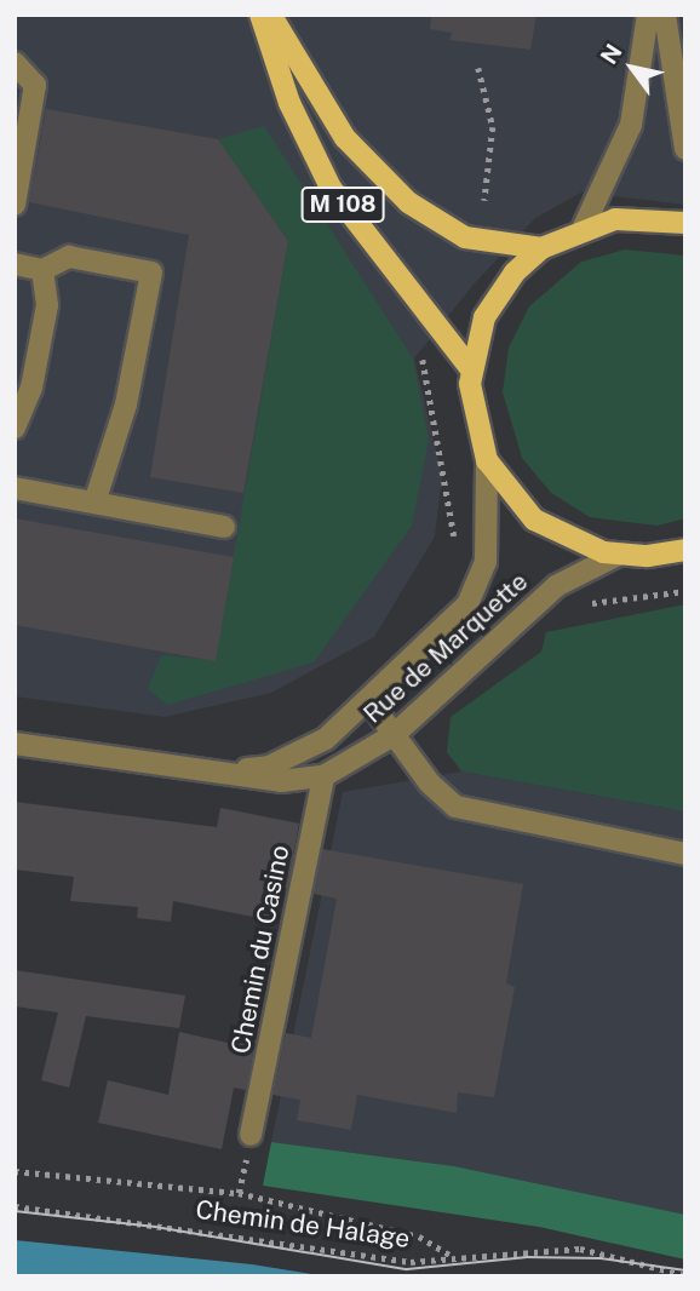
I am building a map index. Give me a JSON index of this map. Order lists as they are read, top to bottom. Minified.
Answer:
{"streets":{"main road":["M 108"],"street":["Rue de Marquette","Chemin du Casino"],"path":["Chemin de Halage"]},"crossings":[["Rue de Marquette","Chemin du Casino"]],"north":"top left"}
